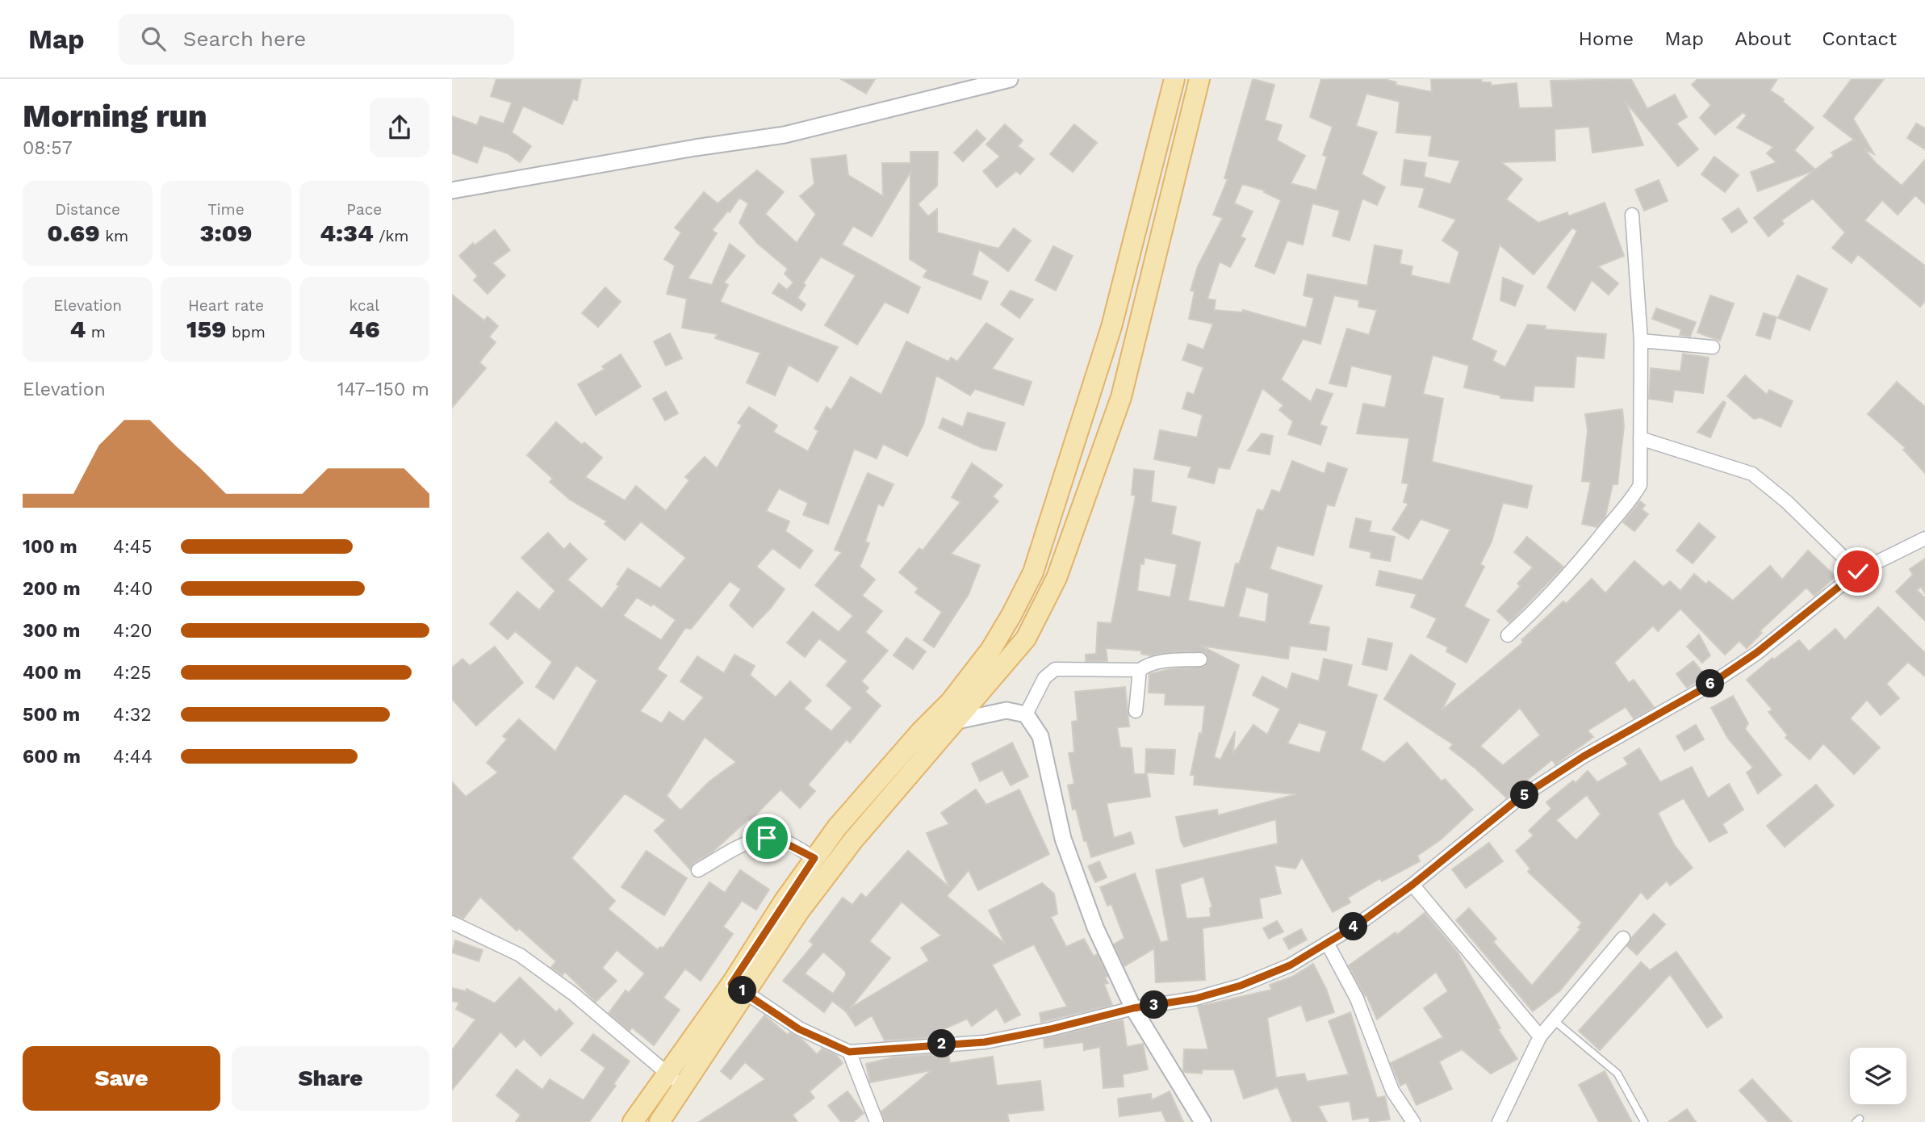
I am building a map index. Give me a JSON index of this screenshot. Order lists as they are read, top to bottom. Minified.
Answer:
{"page":{"header":"Map","search":"Search here","nav":["Home","Map","About","Contact"],"heading":["Morning run","08:57"],"stats":[["Distance","0.69 km"],["Time","3:09"],["Pace","4:34 /km"],["Elevation","4 m"],["Heart rate","159 bpm"],["kcal","46"]],"chart":["Elevation","147–150 m"],"list":[{"name":"100 m","note":"4:45"},{"name":"200 m","note":"4:40"},{"name":"300 m","note":"4:20"},{"name":"400 m","note":"4:25"},{"name":"500 m","note":"4:32"},{"name":"600 m","note":"4:44"}],"pins":["6","5","4","1","3","2"],"buttons":["Save","Share"]}}
